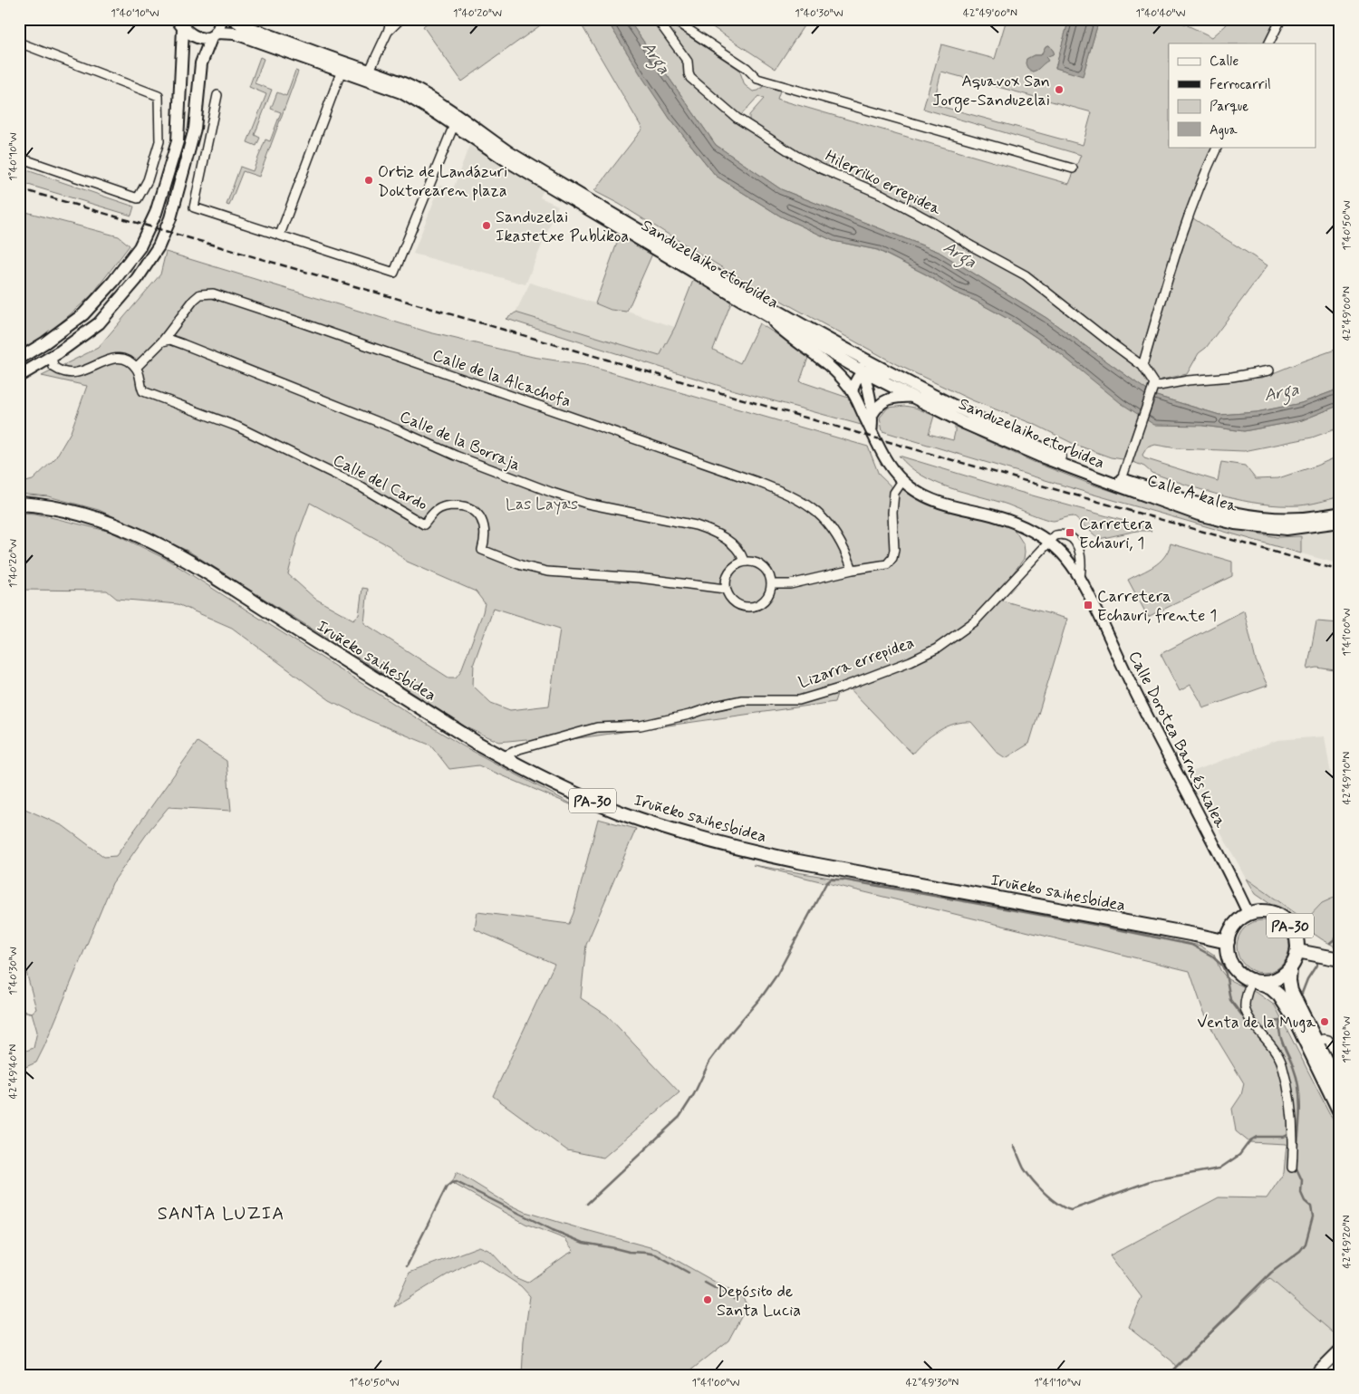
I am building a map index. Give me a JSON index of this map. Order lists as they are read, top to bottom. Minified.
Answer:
{"streets":{"main road":["Sanduzelaiko etorbidea","Calle A kalea","Iruñeko saihesbidea","PA-30"],"street":["Hilerriko errepidea","Calle de la Alcachofa","Calle de la Borraja","Calle del Cardo","Lizarra errepidea","Calle Dorotea Barnés kalea"]},"crossings":[["Sanduzelaiko etorbidea","Calle A kalea"],["Calle de la Alcachofa","Calle de la Borraja"],["Calle de la Alcachofa","Calle del Cardo"],["Calle de la Borraja","Calle del Cardo"],["Iruñeko saihesbidea","Lizarra errepidea"],["Iruñeko saihesbidea","Calle Dorotea Barnés kalea"],["Iruñeko saihesbidea","PA-30"],["Calle Dorotea Barnés kalea","PA-30"]],"districts":["SANTA LUZIA"],"water":["Arga"],"parks":["Las Layas"],"places":{"other":["Aquavox San Jorge-Sanduzelai","Ortiz de Landázuri Doktorearen plaza","Sanduzelai Ikastetxe Publikoa","Venta de la Muga","Depósito de Santa Lucia"],"transit":["Carretera Echauri, 1","Carretera Echauri, frente 1"]},"legend":["Calle","Ferrocarril","Parque","Agua"],"coordinates":["1°40'10\"W","1°40'20\"W","1°40'30\"W","42°49'00\"N","1°40'40\"W","1°40'50\"W","1°41'00\"W","42°49'10\"N","1°41'10\"W","42°49'40\"N","42°49'20\"N","42°49'30\"N"]}
